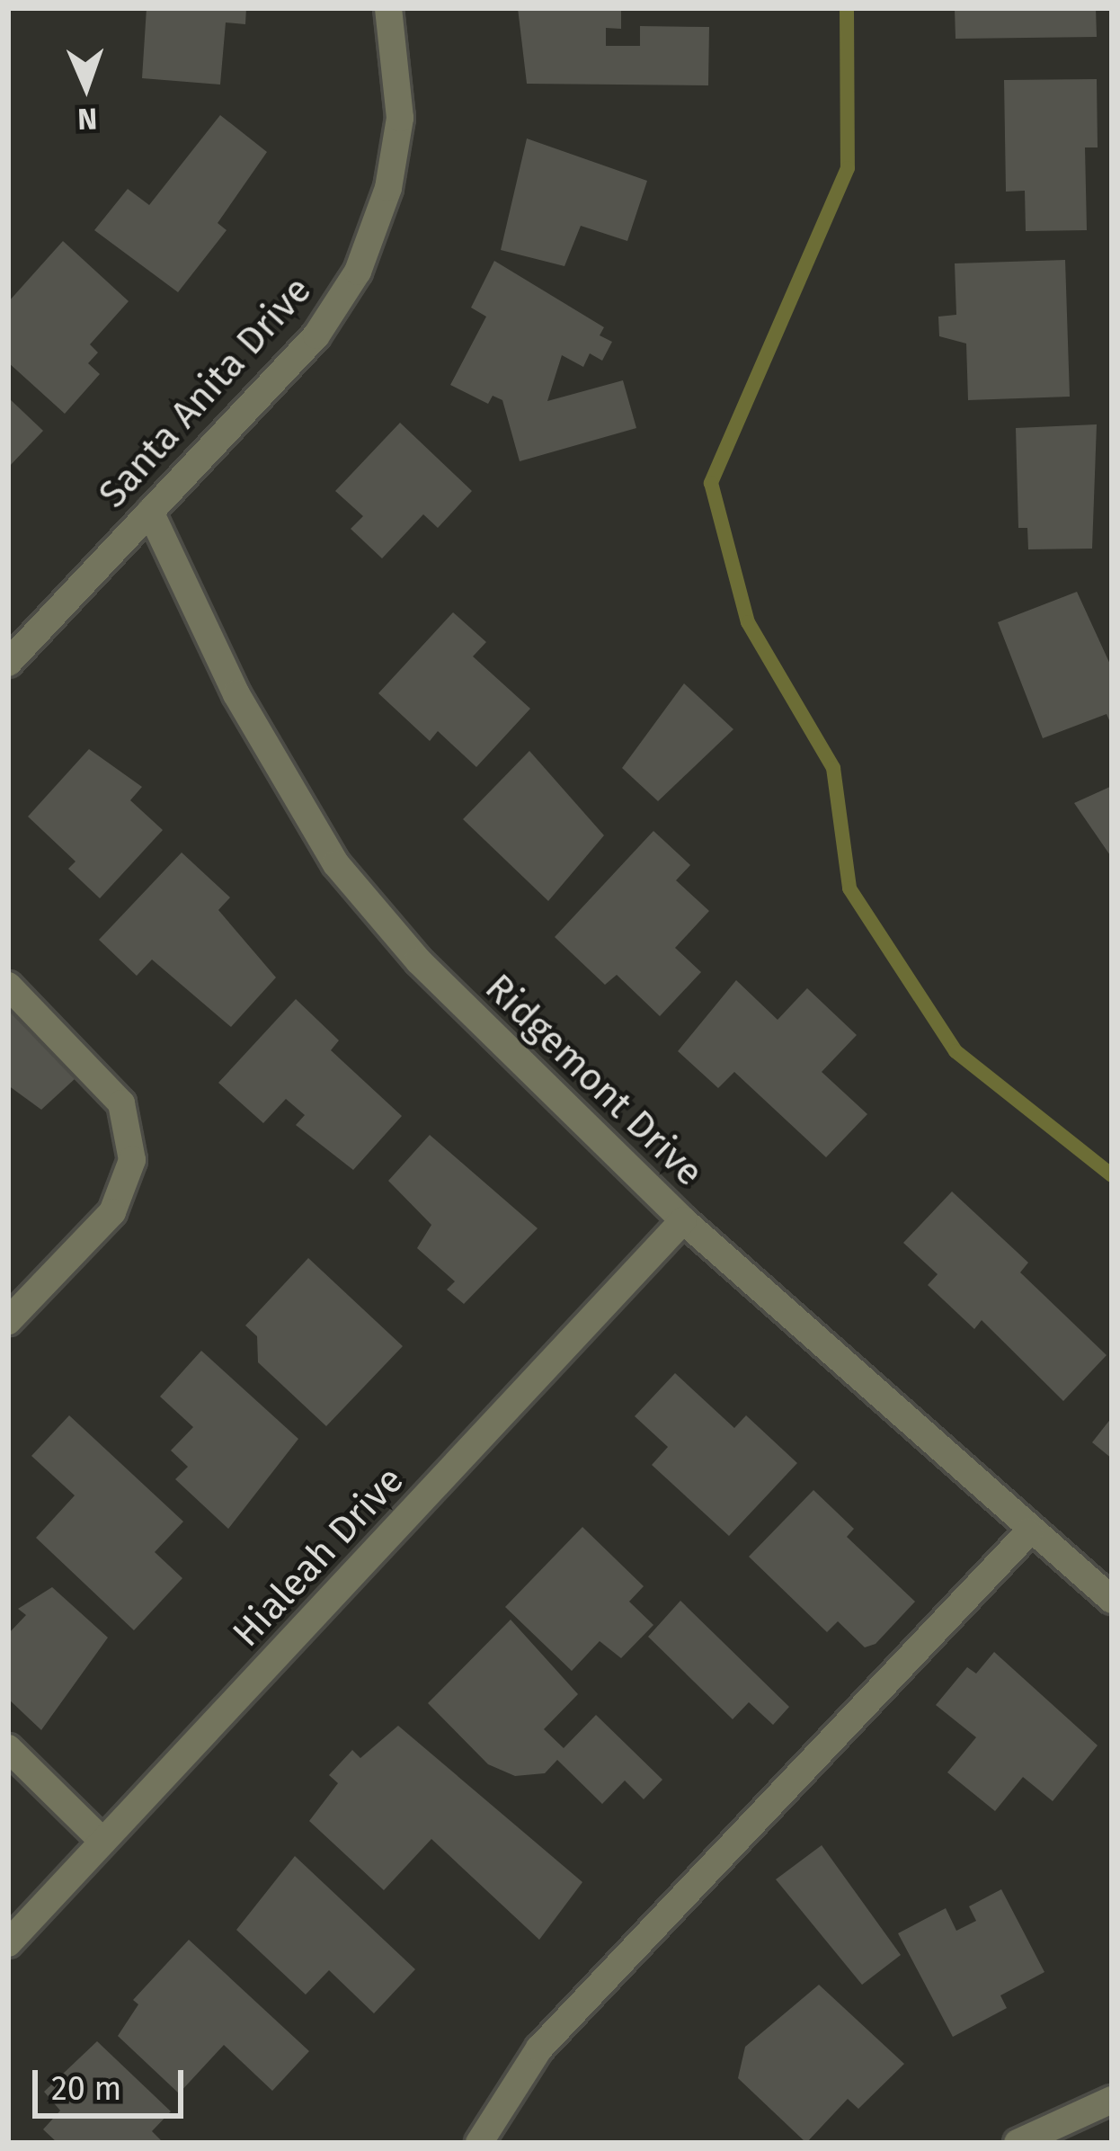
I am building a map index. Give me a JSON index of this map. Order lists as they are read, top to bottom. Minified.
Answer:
{"streets":{"street":["Santa Anita Drive","Ridgemont Drive","Hialeah Drive"]},"crossings":[["Santa Anita Drive","Ridgemont Drive"],["Ridgemont Drive","Hialeah Drive"]],"scale_bar":"20 m","north":"bottom"}
